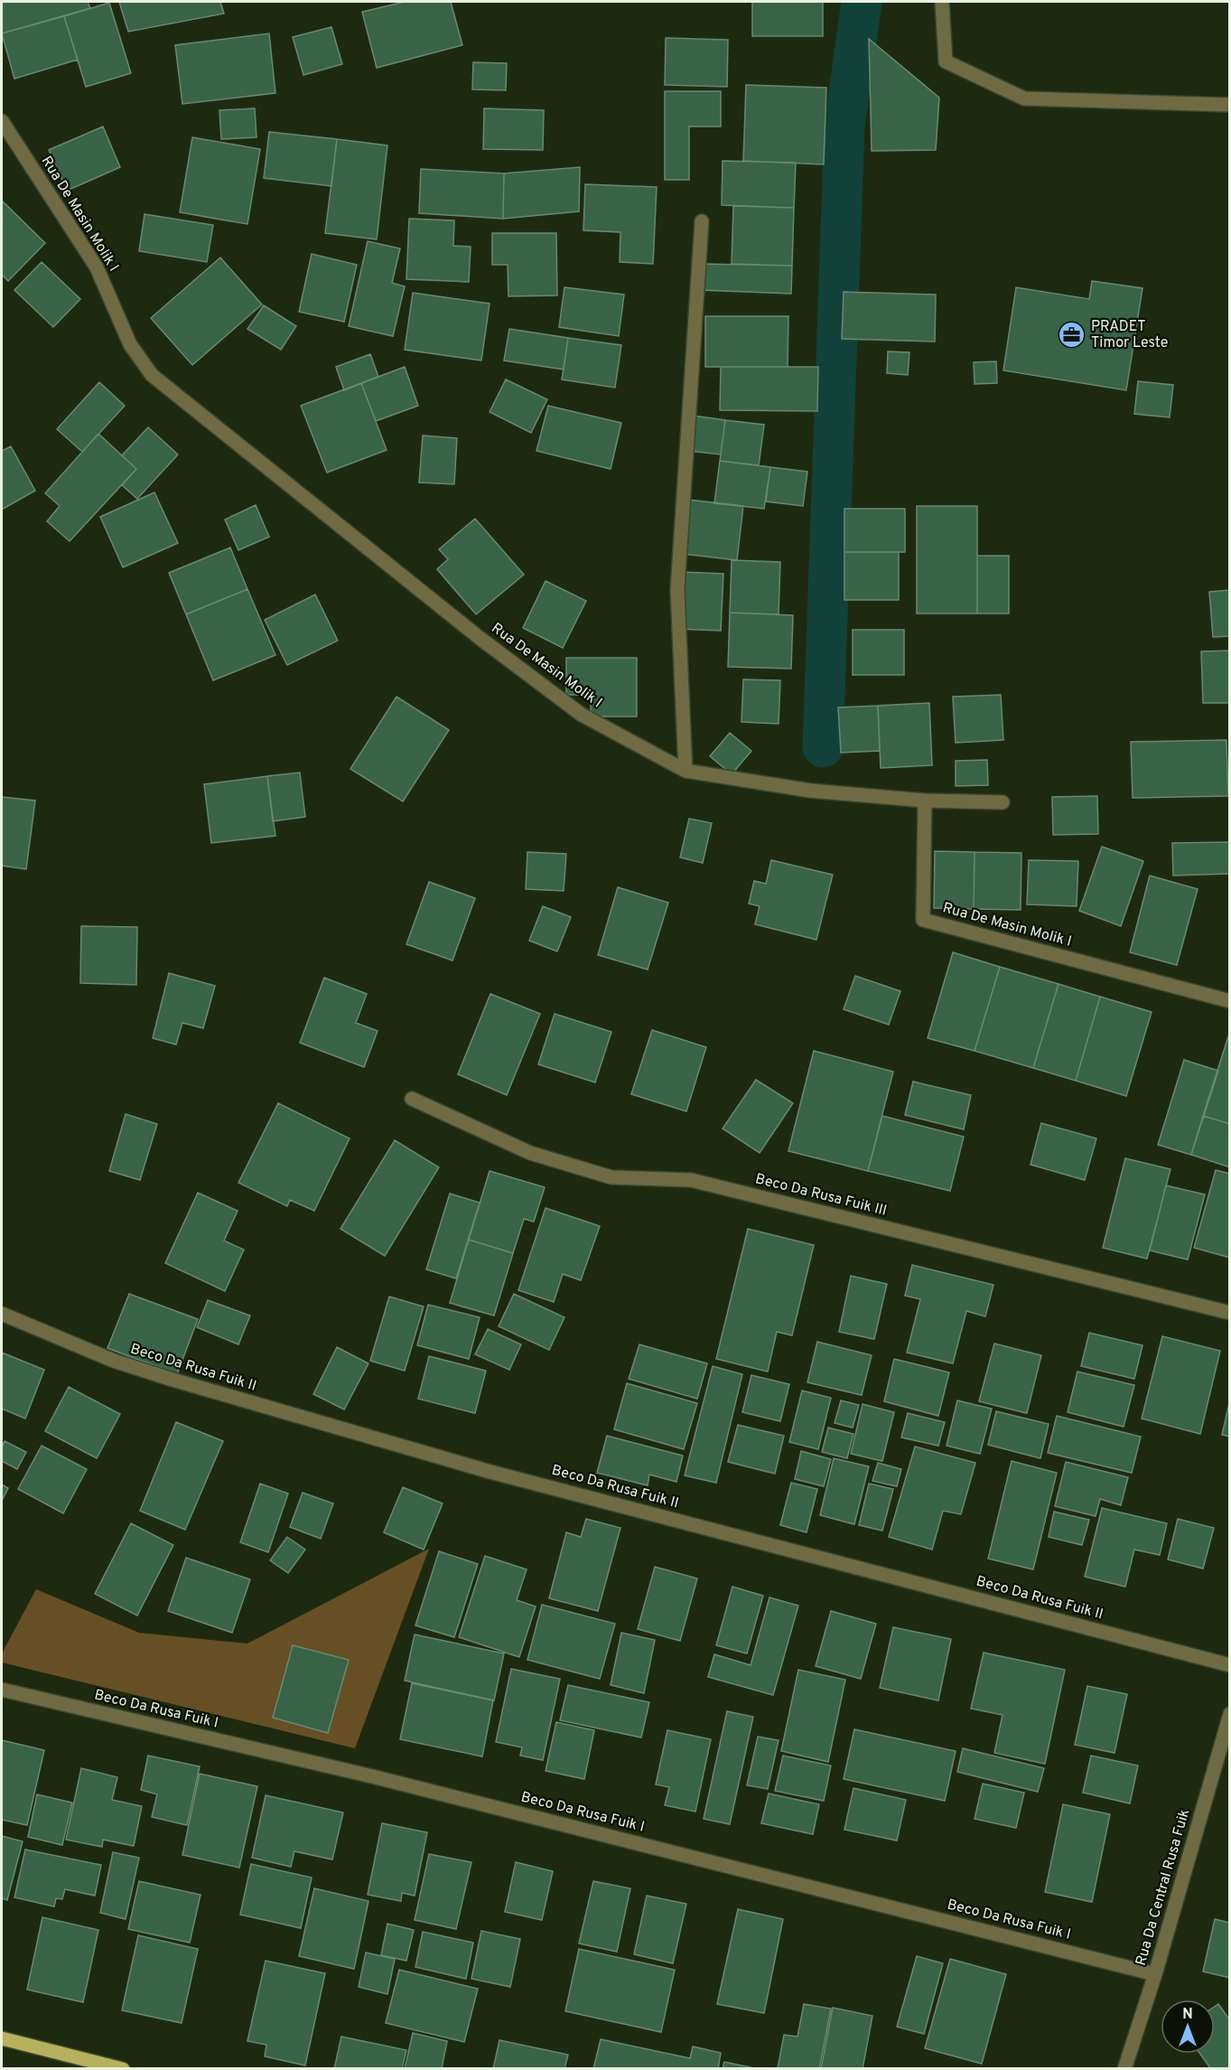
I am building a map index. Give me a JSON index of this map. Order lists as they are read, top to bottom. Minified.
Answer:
{"streets":{"street":["Rua De Masin Molik I","Beco Da Rusa Fuik III","Beco Da Rusa Fuik II","Beco Da Rusa Fuik I","Rua Da Central Rusa Fuik"]},"crossings":[["Beco Da Rusa Fuik I","Rua Da Central Rusa Fuik"]],"places":{"office":["PRADET Timor Leste"]},"north":"top"}
